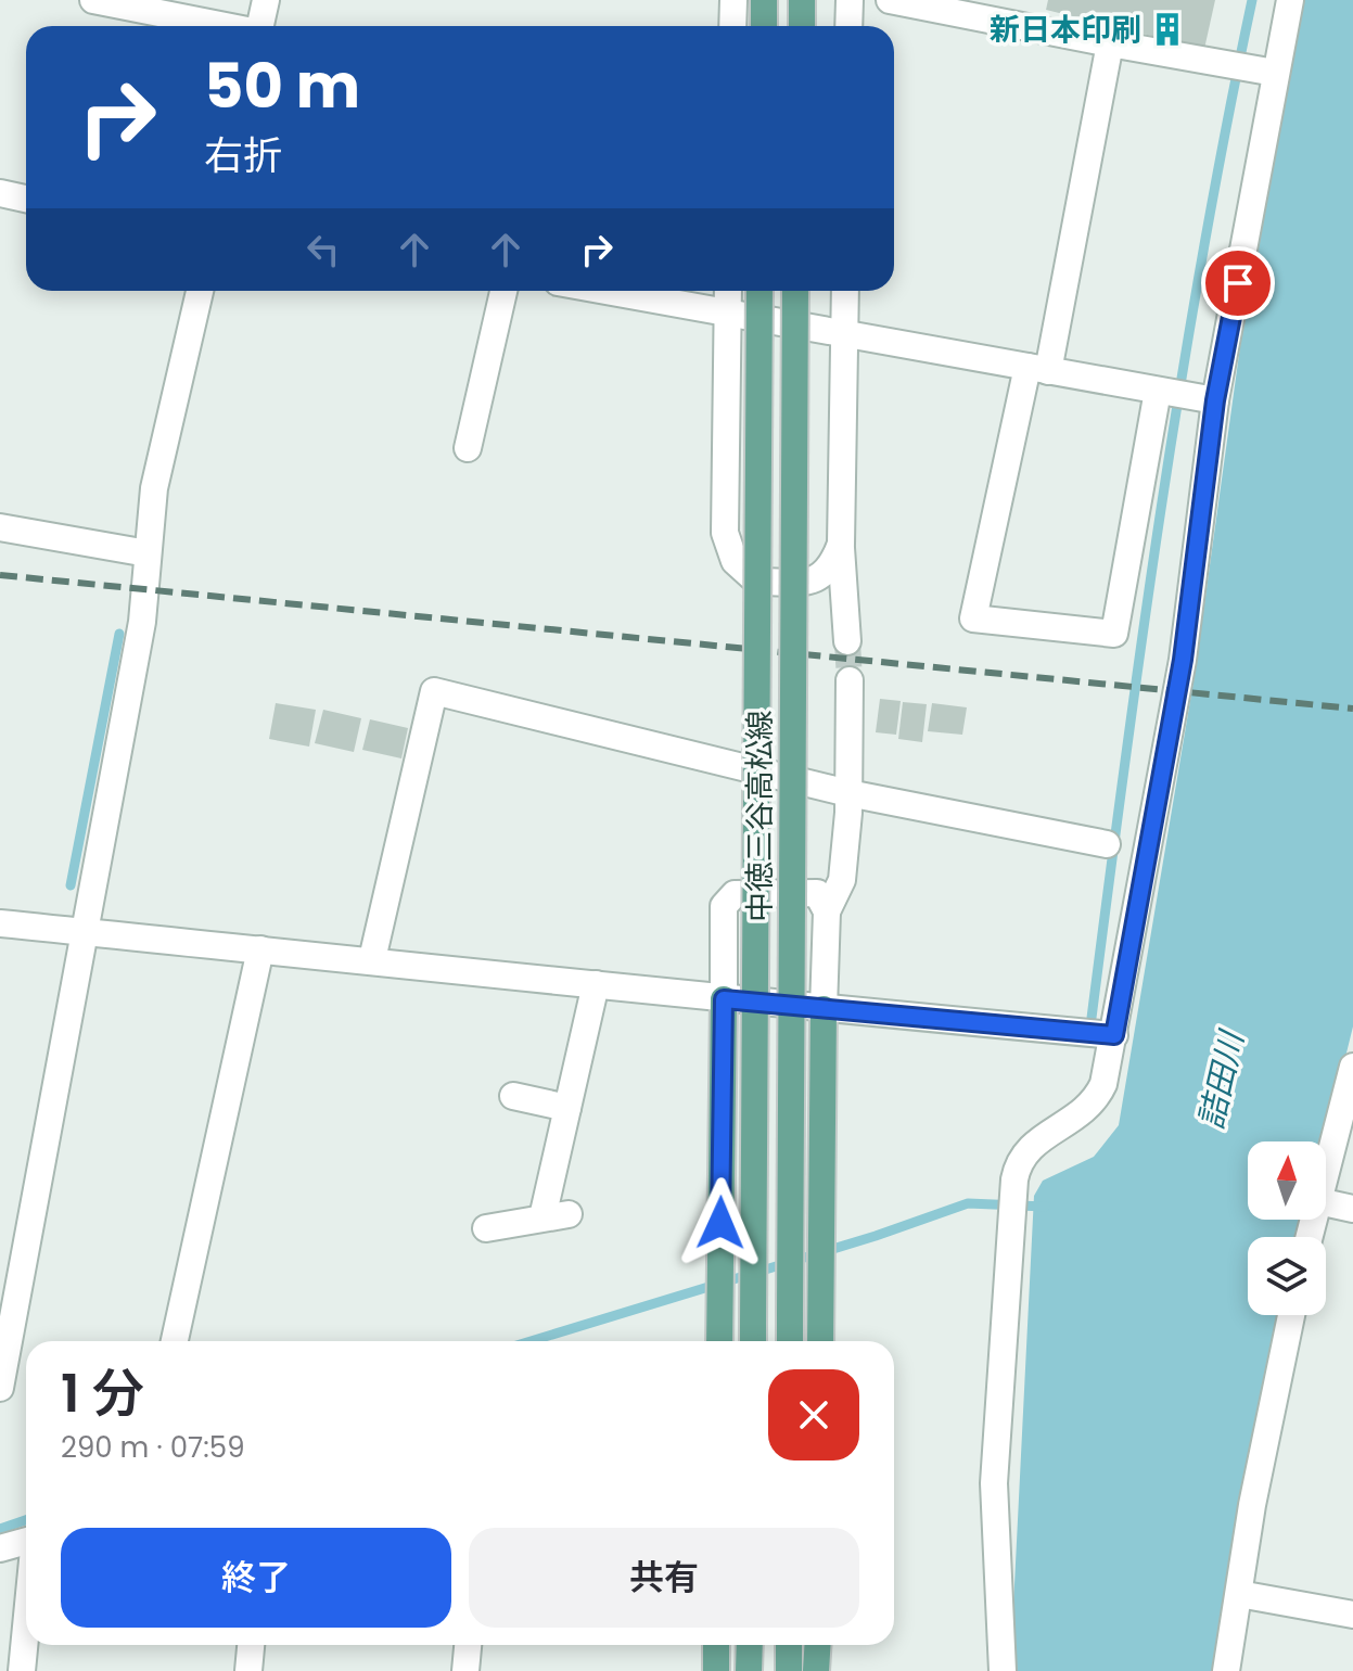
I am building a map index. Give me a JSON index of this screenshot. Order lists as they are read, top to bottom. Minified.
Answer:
{"streets":{"main road":["中徳三谷高松線"]},"water":["詰田川"],"places":{"building":["新日本印刷"]},"north":"top","page":{"turn":["50 m","右折"],"heading":["1 分","290 m · 07:59"],"buttons":["終了","共有"]}}
